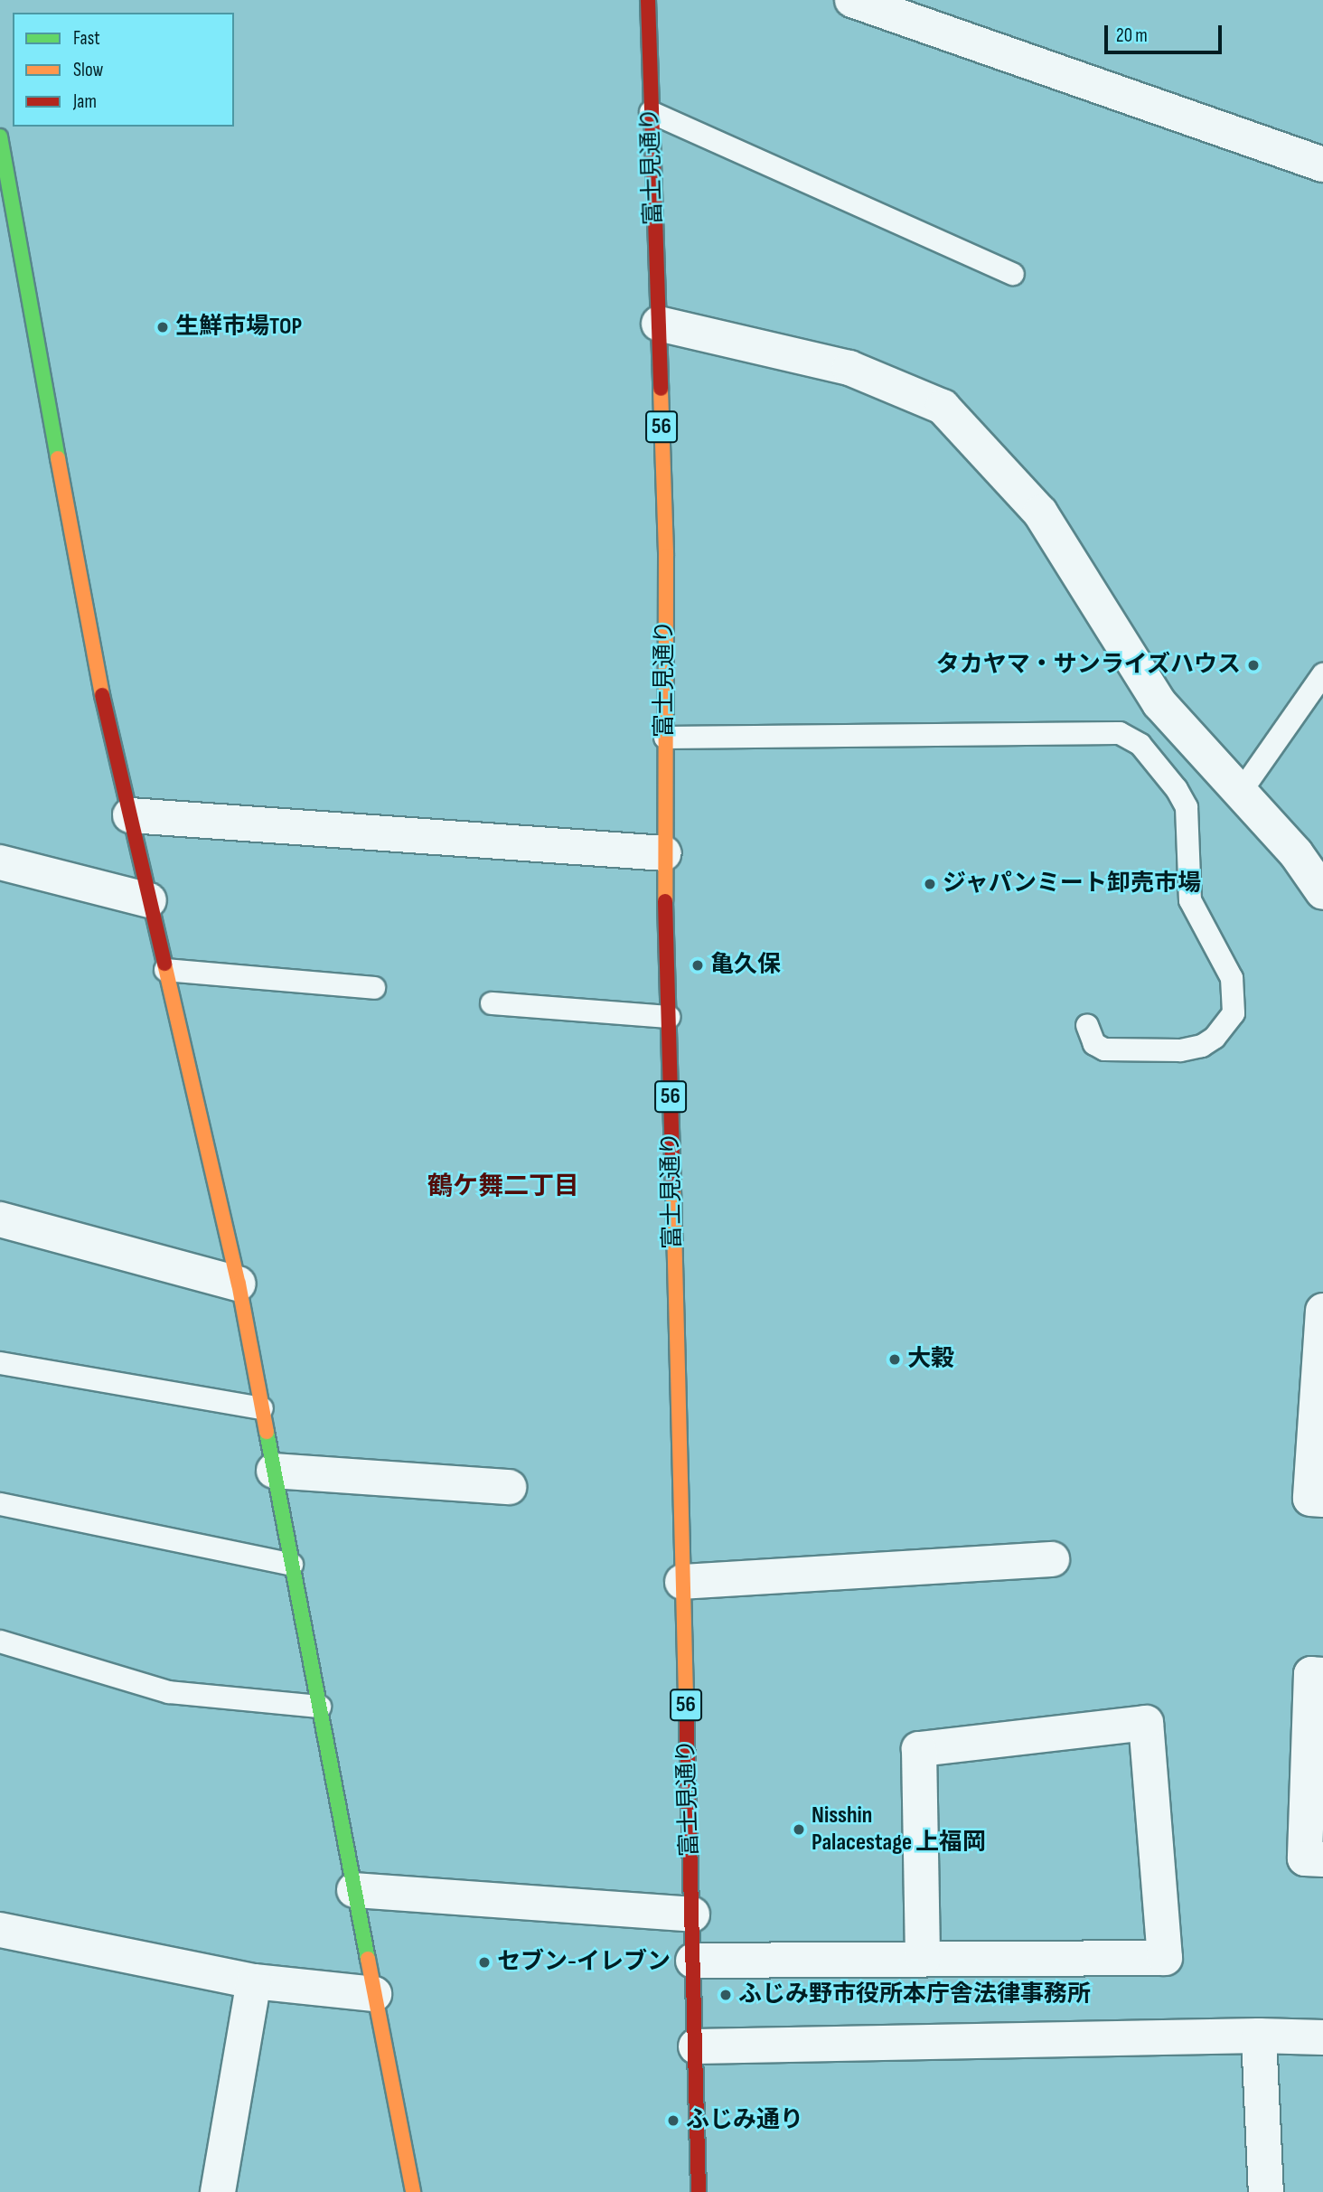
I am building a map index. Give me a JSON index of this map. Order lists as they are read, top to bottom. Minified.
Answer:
{"streets":{"main road":["富士見通り","56"]},"districts":["鶴ケ舞二丁目"],"places":["生鮮市場TOP","タカヤマ・サンライズハウス","ジャパンミート卸売市場","亀久保","大穀","Nisshin Palacestage 上福岡","セブン-イレブン","ふじみ野市役所本庁舎法律事務所","ふじみ通り"],"legend":["Fast","Slow","Jam"],"scale_bar":"20 m"}
